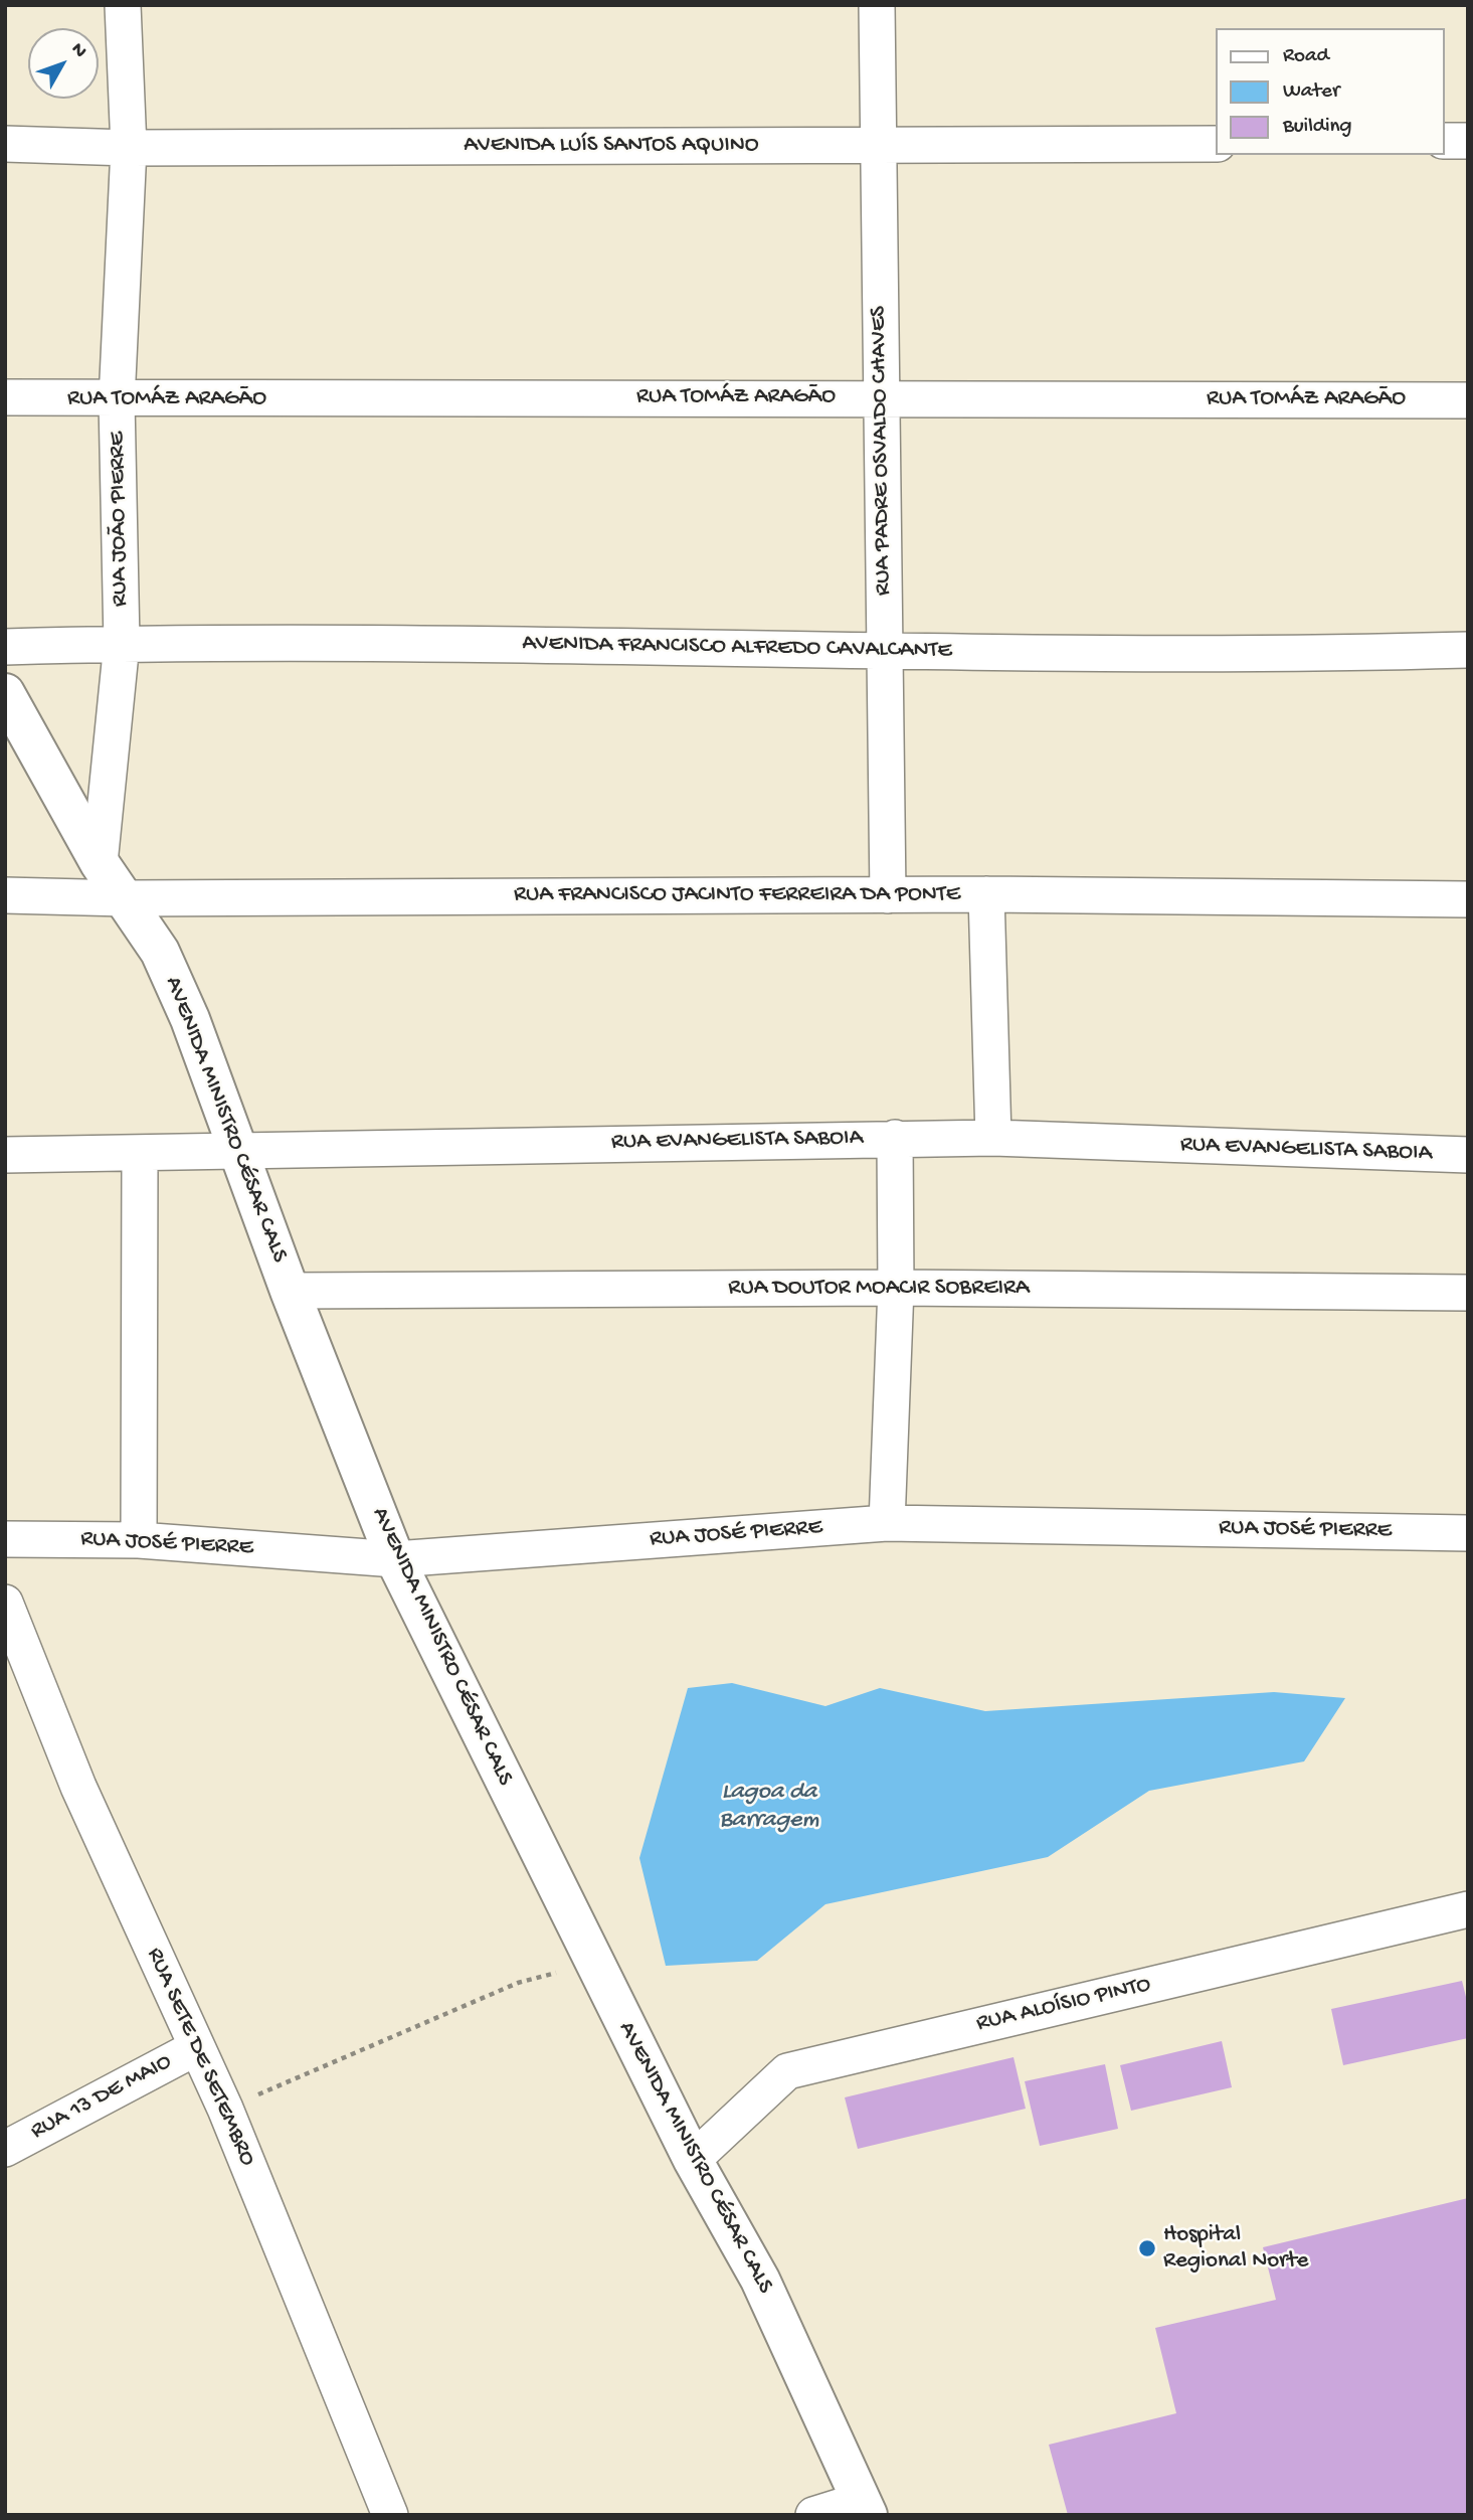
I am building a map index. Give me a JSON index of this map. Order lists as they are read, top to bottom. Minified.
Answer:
{"streets":{"main road":["AVENIDA MINISTRO CÉSAR CALS"],"street":["AVENIDA LUÍS SANTOS AQUINO","RUA TOMÁZ ARAGÃO","RUA PADRE OSVALDO CHAVES","RUA JOÃO PIERRE","AVENIDA FRANCISCO ALFREDO CAVALCANTE","RUA FRANCISCO JACINTO FERREIRA DA PONTE","RUA EVANGELISTA SABOIA","RUA DOUTOR MOACIR SOBREIRA","RUA JOSÉ PIERRE","RUA ALOÍSIO PINTO","RUA SETE DE SETEMBRO","RUA 13 DE MAIO"]},"crossings":[["AVENIDA LUÍS SANTOS AQUINO","RUA PADRE OSVALDO CHAVES"],["AVENIDA LUÍS SANTOS AQUINO","RUA JOÃO PIERRE"],["RUA TOMÁZ ARAGÃO","RUA PADRE OSVALDO CHAVES"],["RUA TOMÁZ ARAGÃO","RUA JOÃO PIERRE"],["RUA PADRE OSVALDO CHAVES","AVENIDA FRANCISCO ALFREDO CAVALCANTE"],["RUA PADRE OSVALDO CHAVES","RUA FRANCISCO JACINTO FERREIRA DA PONTE"],["RUA JOÃO PIERRE","AVENIDA FRANCISCO ALFREDO CAVALCANTE"],["RUA JOÃO PIERRE","AVENIDA MINISTRO CÉSAR CALS"],["RUA FRANCISCO JACINTO FERREIRA DA PONTE","AVENIDA MINISTRO CÉSAR CALS"],["AVENIDA MINISTRO CÉSAR CALS","RUA EVANGELISTA SABOIA"],["AVENIDA MINISTRO CÉSAR CALS","RUA DOUTOR MOACIR SOBREIRA"],["AVENIDA MINISTRO CÉSAR CALS","RUA JOSÉ PIERRE"],["AVENIDA MINISTRO CÉSAR CALS","RUA ALOÍSIO PINTO"],["RUA SETE DE SETEMBRO","RUA 13 DE MAIO"]],"water":["Lagoa da Barragem"],"places":["Hospital Regional Norte"],"legend":["Road","Water","Building"],"north":"top right"}
